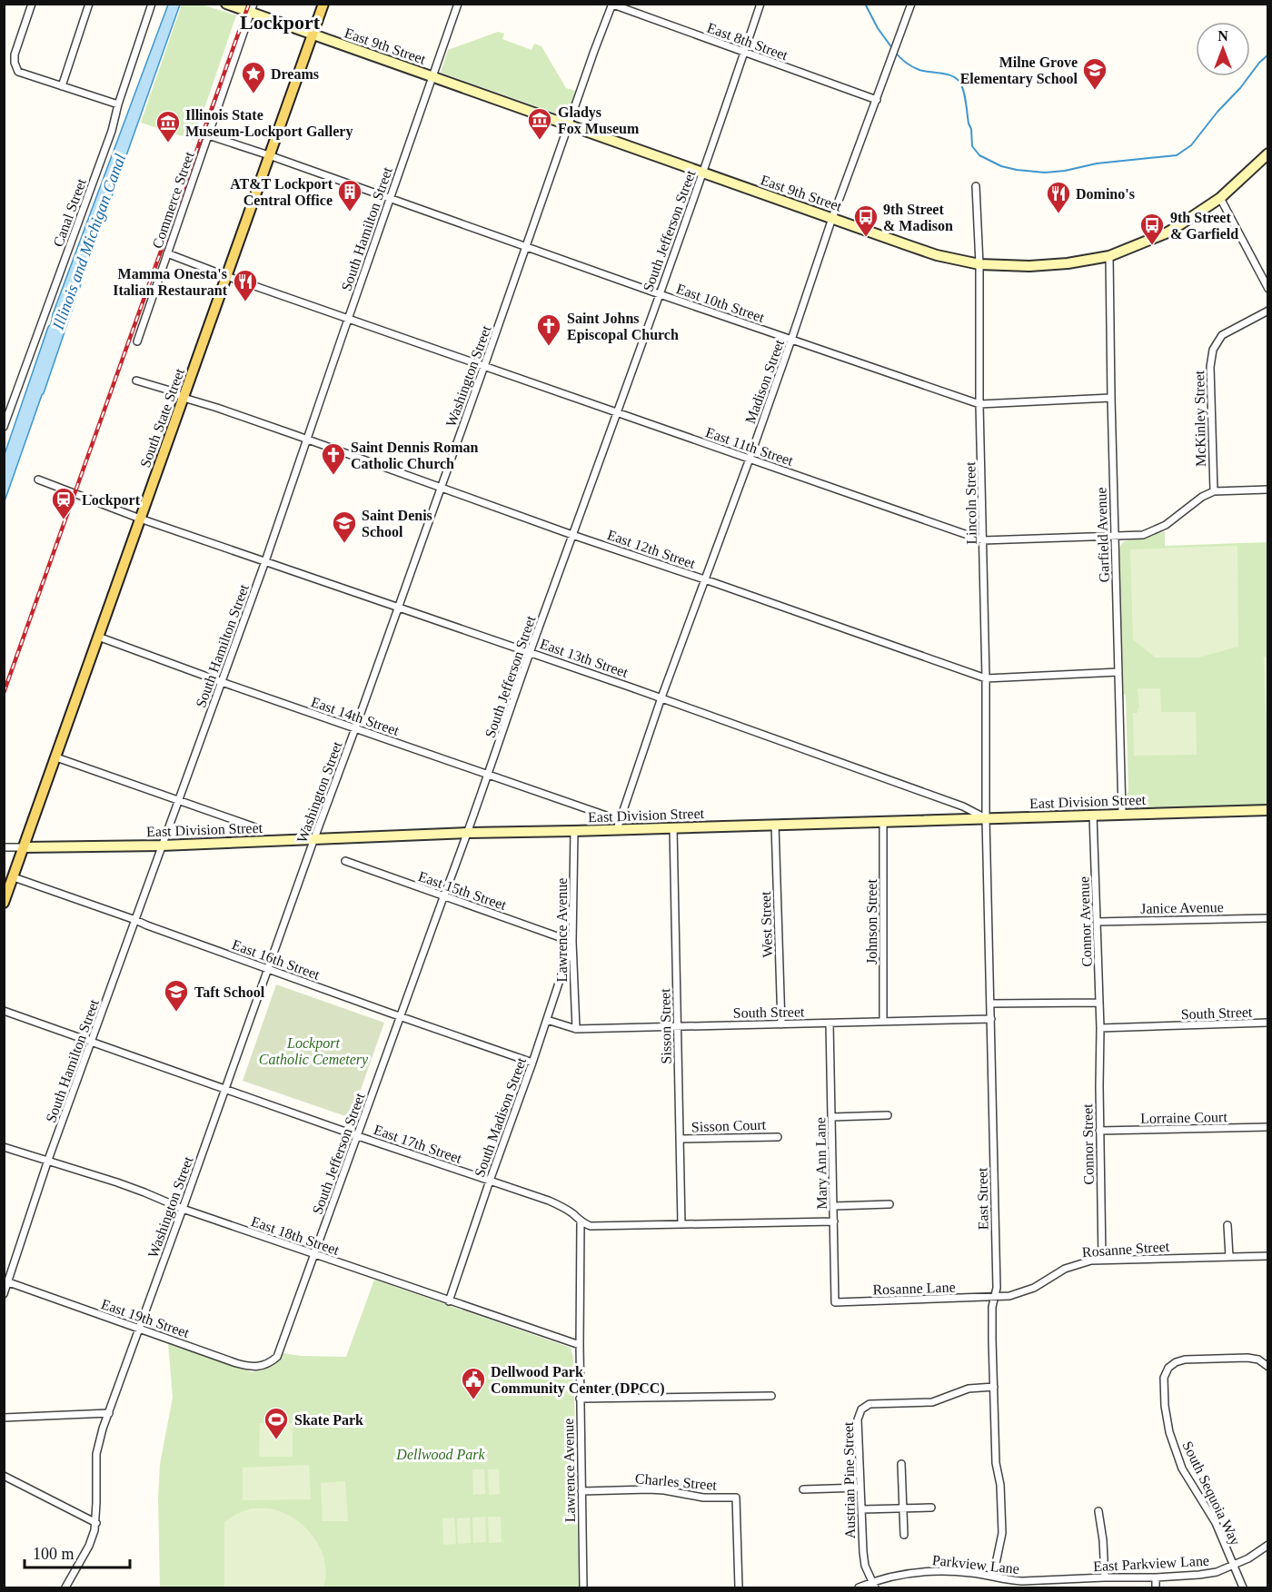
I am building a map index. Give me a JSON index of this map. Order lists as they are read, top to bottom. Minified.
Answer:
{"streets":{"main road":["South State Street"],"street":["East 8th Street","East 9th Street","Commerce Street","Canal Street","South Hamilton Street","South Jefferson Street","East 10th Street","Washington Street","Madison Street","McKinley Street","East 11th Street","Lincoln Street","Garfield Avenue","East 12th Street","East 13th Street","East 14th Street","East Division Street","East 15th Street","Janice Avenue","Johnson Street","Connor Avenue","West Street","Lawrence Avenue","East 16th Street","South Street","Sisson Street","South Madison Street","Lorraine Court","Sisson Court","East 17th Street","Connor Street","Mary Ann Lane","East Street","East 18th Street","Rosanne Street","Rosanne Lane","East 19th Street","Austrian Pine Street","Charles Street","South Sequoia Way","East Parkview Lane","Parkview Lane"]},"crossings":[["East 8th Street","South Jefferson Street"],["East 8th Street","Washington Street"],["East 8th Street","Madison Street"],["East 9th Street","Commerce Street"],["East 9th Street","South Hamilton Street"],["East 9th Street","South Jefferson Street"],["East 9th Street","Washington Street"],["East 9th Street","Madison Street"],["East 9th Street","South State Street"],["East 9th Street","Lincoln Street"],["East 9th Street","Garfield Avenue"],["Commerce Street","East 10th Street"],["Commerce Street","East 11th Street"],["South Hamilton Street","East 10th Street"],["South Hamilton Street","East 11th Street"],["South Hamilton Street","East 12th Street"],["South Hamilton Street","East 13th Street"],["South Hamilton Street","East 14th Street"],["South Hamilton Street","East Division Street"],["South Hamilton Street","East 16th Street"],["South Hamilton Street","East 17th Street"],["South Hamilton Street","East 18th Street"],["South Hamilton Street","East 19th Street"],["South Jefferson Street","East 10th Street"],["South Jefferson Street","East 11th Street"],["South Jefferson Street","East 12th Street"],["South Jefferson Street","East 13th Street"],["South Jefferson Street","East 14th Street"],["South Jefferson Street","East Division Street"],["South Jefferson Street","East 15th Street"],["South Jefferson Street","East 16th Street"],["South Jefferson Street","East 17th Street"],["South Jefferson Street","East 18th Street"],["South Jefferson Street","East 19th Street"],["East 10th Street","Washington Street"],["East 10th Street","Madison Street"],["East 10th Street","South State Street"],["East 10th Street","Lincoln Street"],["East 10th Street","Garfield Avenue"],["Washington Street","East 11th Street"],["Washington Street","East 12th Street"],["Washington Street","East 13th Street"],["Washington Street","East 14th Street"],["Washington Street","East Division Street"],["Washington Street","East 16th Street"],["Washington Street","East 17th Street"],["Washington Street","East 18th Street"],["Washington Street","East 19th Street"],["Madison Street","East 11th Street"],["Madison Street","East 12th Street"],["Madison Street","East 13th Street"],["Madison Street","East Division Street"],["South State Street","East 11th Street"],["South State Street","East 12th Street"],["South State Street","East 13th Street"],["South State Street","East 14th Street"],["South State Street","East Division Street"],["South State Street","East 16th Street"],["McKinley Street","East 11th Street"],["East 11th Street","Lincoln Street"],["East 11th Street","Garfield Avenue"],["Lincoln Street","East 12th Street"],["Lincoln Street","East 13th Street"],["Lincoln Street","East Division Street"],["Lincoln Street","East Street"],["Garfield Avenue","East 12th Street"],["Garfield Avenue","East Division Street"],["East 13th Street","East Division Street"],["East 13th Street","East Street"],["East Division Street","Johnson Street"],["East Division Street","Connor Avenue"],["East Division Street","West Street"],["East Division Street","Lawrence Avenue"],["East Division Street","Sisson Street"],["East Division Street","East Street"],["East 15th Street","Lawrence Avenue"],["East 15th Street","South Madison Street"],["Janice Avenue","Connor Avenue"],["Johnson Street","South Street"],["Connor Avenue","South Street"],["Connor Avenue","Connor Street"],["West Street","South Street"],["Lawrence Avenue","South Street"],["Lawrence Avenue","South Madison Street"],["Lawrence Avenue","East 17th Street"],["Lawrence Avenue","East 18th Street"],["Lawrence Avenue","Charles Street"],["East 16th Street","South Madison Street"],["South Street","Sisson Street"],["South Street","South Madison Street"],["South Street","Connor Street"],["South Street","Mary Ann Lane"],["South Street","East Street"],["Sisson Street","Sisson Court"],["Sisson Street","East 17th Street"],["South Madison Street","East 17th Street"],["South Madison Street","East 18th Street"],["Lorraine Court","Connor Street"],["East 17th Street","Mary Ann Lane"],["Connor Street","Rosanne Street"],["Mary Ann Lane","Rosanne Lane"],["East Street","Rosanne Street"],["East Street","Rosanne Lane"],["East Street","Austrian Pine Street"],["East Street","Parkview Lane"],["Rosanne Street","Rosanne Lane"],["Austrian Pine Street","Parkview Lane"],["South Sequoia Way","East Parkview Lane"],["East Parkview Lane","Parkview Lane"]],"districts":["Lockport"],"water":["Illinois and Michigan Canal"],"parks":["Lockport Catholic Cemetery","Dellwood Park"],"places":{"school or university":["Milne Grove Elementary School","Saint Denis School","Taft School"],"place":["Dreams"],"museum":["Gladys Fox Museum","Illinois State Museum-Lockport Gallery"],"building":["AT&T Lockport Central Office"],"restaurant":["Domino's","Mamma Onesta's Italian Restaurant"],"bus stop":["9th Street & Madison","9th Street & Garfield"],"church":["Saint Johns Episcopal Church","Saint Dennis Roman Catholic Church"],"station":["Lockport"],"public building":["Dellwood Park Community Center (DPCC)"],"sports":["Skate Park"]},"scale_bar":"100 m","north":"top"}
